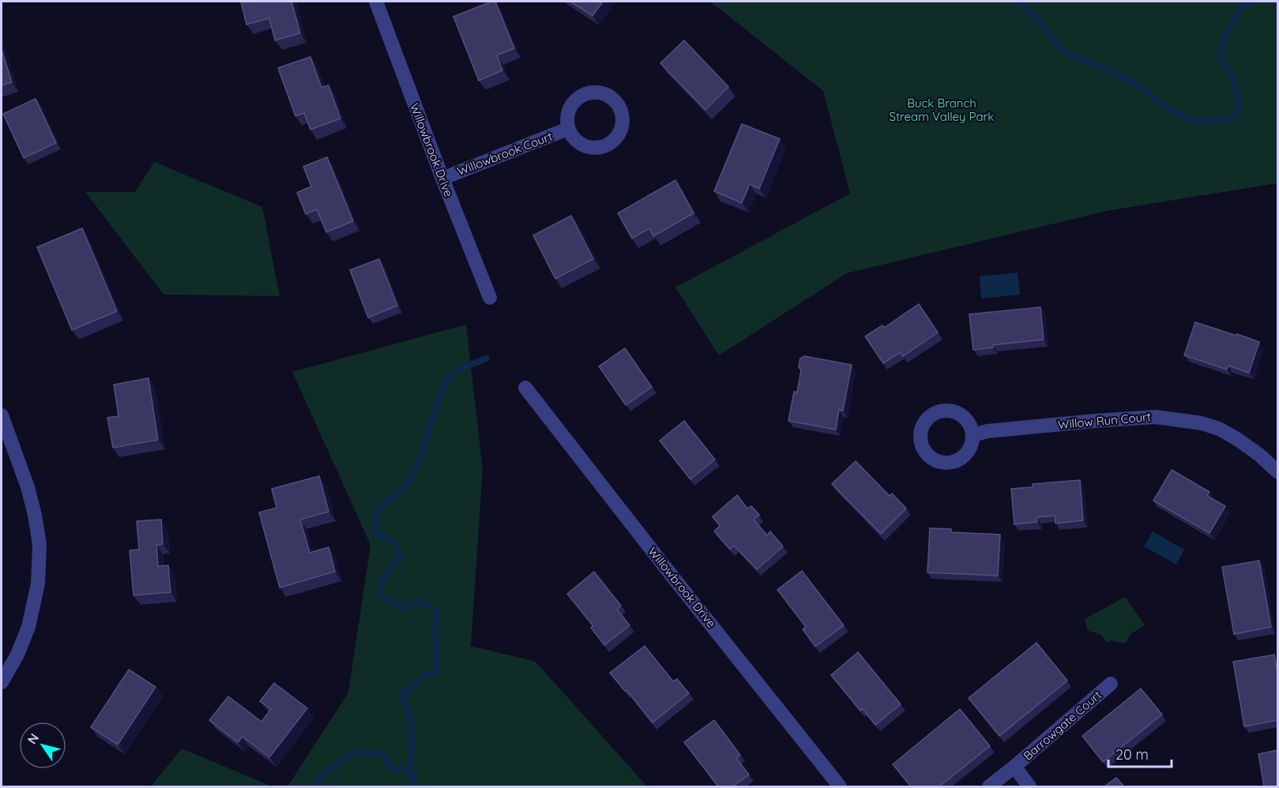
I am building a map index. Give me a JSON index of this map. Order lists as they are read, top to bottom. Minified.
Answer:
{"streets":{"street":["Willowbrook Drive","Willowbrook Court","Willow Run Court","Barrowgate Court"]},"crossings":[["Willowbrook Drive","Willowbrook Court"]],"parks":["Buck Branch Stream Valley Park"],"scale_bar":"20 m","north":"top left"}
